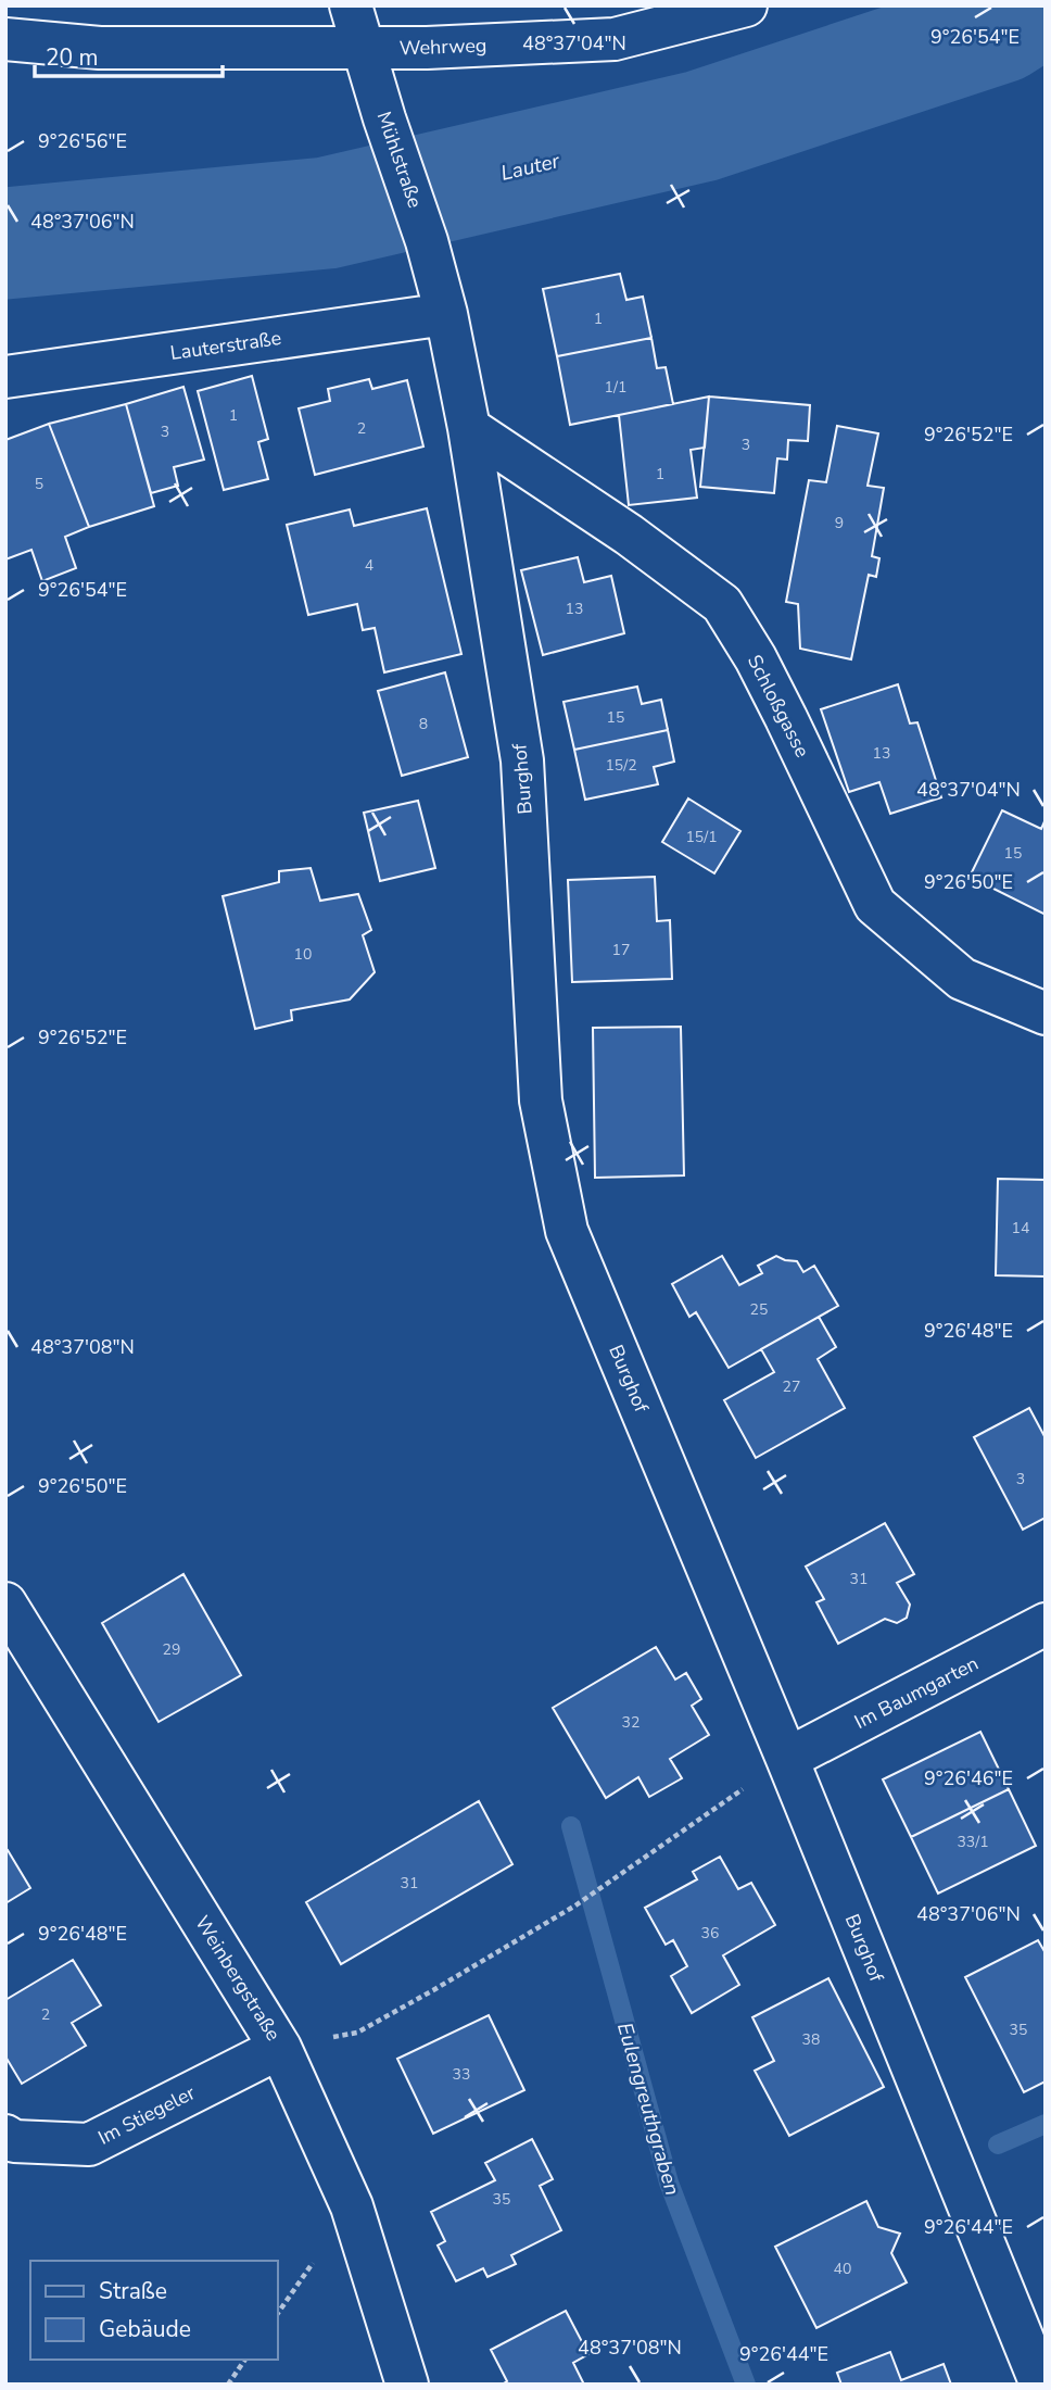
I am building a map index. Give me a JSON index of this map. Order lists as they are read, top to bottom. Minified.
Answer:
{"streets":{"street":["Wehrweg","Mühlstraße","Lauterstraße","Schloßgasse","Burghof","Im Baumgarten","Weinbergstraße","Im Stiegeler"]},"crossings":[["Wehrweg","Mühlstraße"],["Mühlstraße","Lauterstraße"],["Mühlstraße","Burghof"],["Lauterstraße","Burghof"],["Schloßgasse","Burghof"],["Burghof","Im Baumgarten"],["Weinbergstraße","Im Stiegeler"]],"water":["Lauter","Eulengreuthgraben"],"house_numbers":["1","1/1","1","2","3","3","1","5","9","4","13","15","8","13","15/2","15/1","15","17","10","14","25","27","3","31","29","32","33/1","31","36","2","35","38","33","35","40"],"legend":["Straße","Gebäude"],"scale_bar":"20 m","coordinates":["9°26'54\"E","48°37'04\"N","9°26'56\"E","48°37'06\"N","9°26'52\"E","9°26'50\"E","9°26'48\"E","48°37'08\"N","9°26'46\"E","9°26'44\"E"]}
